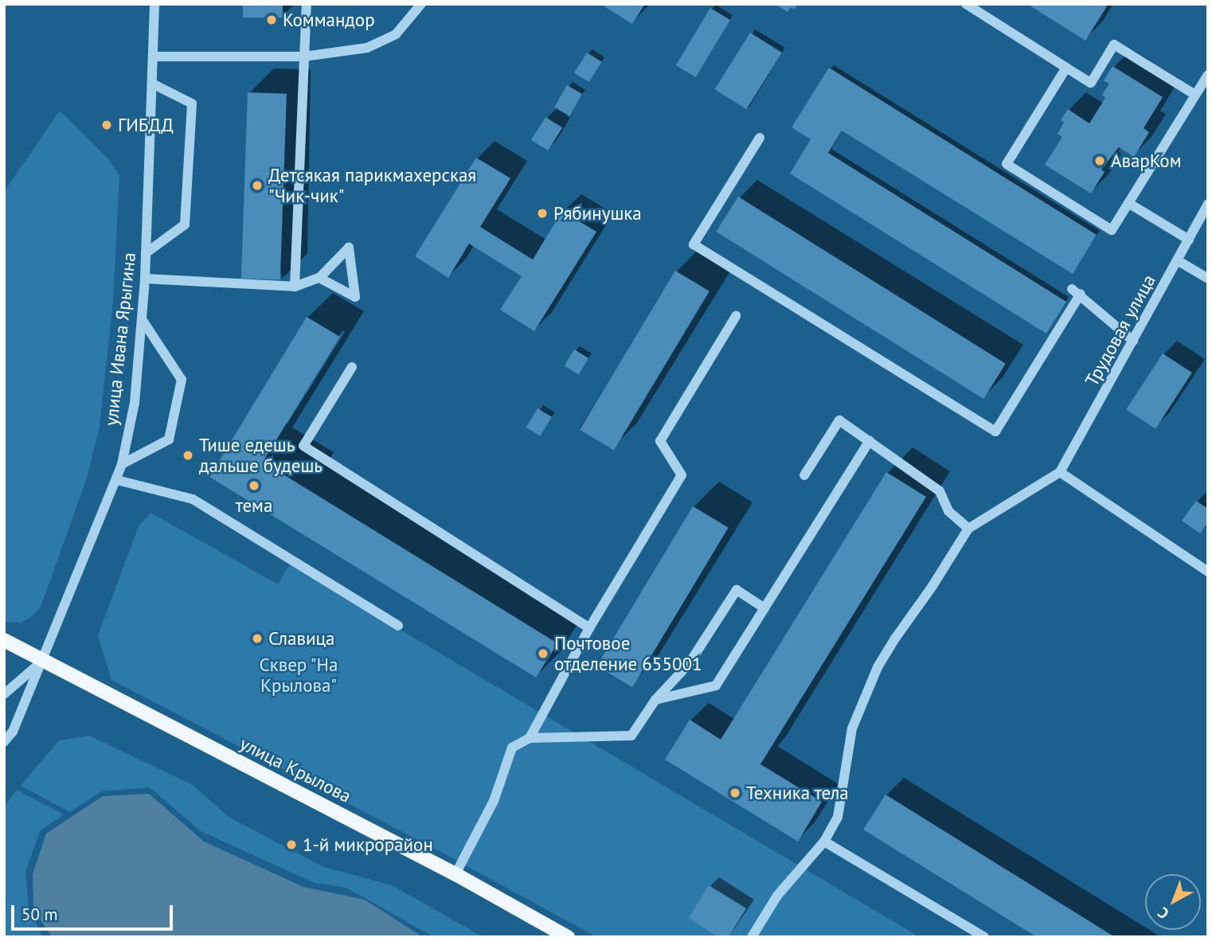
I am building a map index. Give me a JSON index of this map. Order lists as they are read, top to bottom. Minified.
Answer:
{"streets":{"main road":["улица Крылова"],"street":["Трудовая улица","улица Ивана Ярыгина"]},"crossings":[["улица Ивана Ярыгина","улица Крылова"]],"parks":["Сквер \"На Крылова\""],"places":["Коммандор","ГИБДД","АварКом","Детсякая парикмахерская \"Чик-чик\"","Рябинушка","Тише едешь дальше будешь","тема","Славица","Почтовое отделение 655001","Техника тела","1-й микрорайон"],"scale_bar":"50 m","north":"bottom left"}
